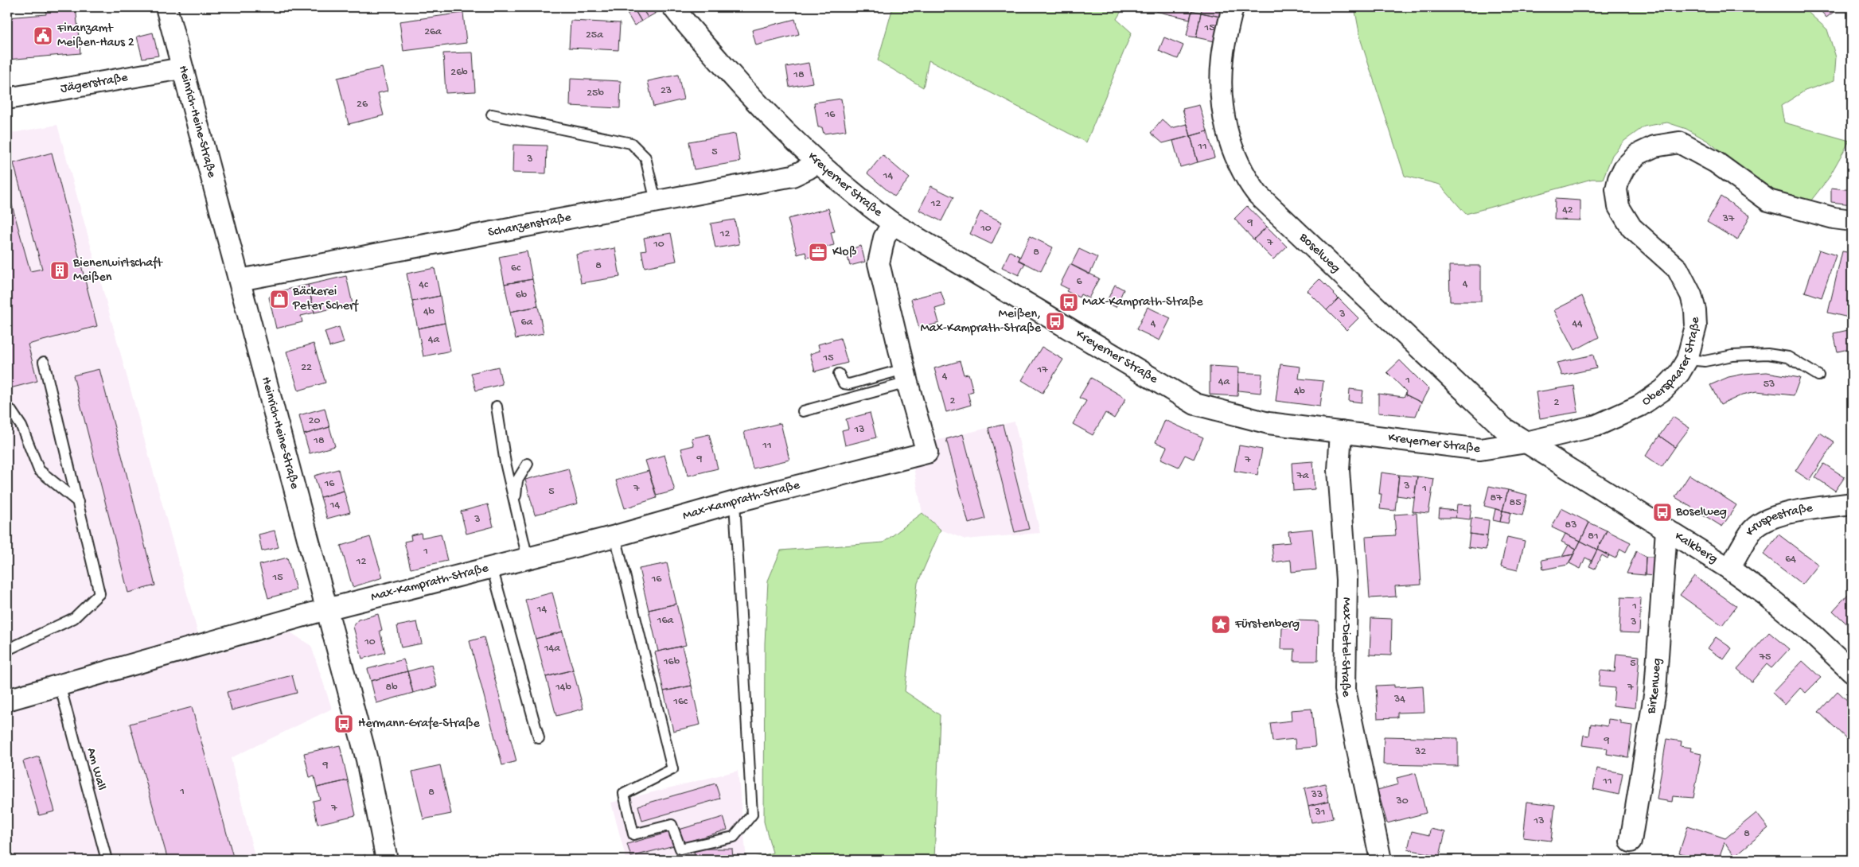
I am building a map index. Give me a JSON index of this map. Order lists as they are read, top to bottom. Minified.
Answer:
{"streets":{"street":["Jägerstraße","Heinrich-Heine-Straße","Kreyerner Straße","Schanzenstraße","Boselweg","Oberspaarer Straße","Max-Kamprath-Straße","Kruspestraße","Kalkberg","Max-Dietel-Straße","Birkenweg"],"lane":["Am Wall"]},"crossings":[["Jägerstraße","Heinrich-Heine-Straße"],["Heinrich-Heine-Straße","Schanzenstraße"],["Heinrich-Heine-Straße","Max-Kamprath-Straße"],["Kreyerner Straße","Schanzenstraße"],["Kreyerner Straße","Boselweg"],["Kreyerner Straße","Oberspaarer Straße"],["Kreyerner Straße","Max-Kamprath-Straße"],["Kreyerner Straße","Kalkberg"],["Kreyerner Straße","Max-Dietel-Straße"],["Boselweg","Oberspaarer Straße"],["Boselweg","Kalkberg"],["Oberspaarer Straße","Kalkberg"],["Kruspestraße","Kalkberg"],["Kalkberg","Birkenweg"]],"places":{"public building":["Finanzamt Meißen-Haus 2"],"office":["Kloß"],"building":["Bienenwirtschaft Meißen"],"shop":["Bäckerei Peter Scherf"],"bus stop":["Max-Kamprath-Straße","Meißen, Max-Kamprath-Straße","Boselweg","Hermann-Grafe-Straße"],"place":["Fürstenberg"]},"house_numbers":["15","26a","25a","26b","18","23","25b","26","16","11","5","3","14","12","42","37","9","10","12","7","10","8","8","6c","6","4","4c","6b","4b","3","6a","4","44","4a","15","22","17","4","1","4a","53","4b","2","2","20","13","18","11","9","7","7a","16","3","7","1","5","87","85","14","3","83","81","1","64","12","15","16","1","14","16a","3","10","14a","75","16b","5","8b","14b","7","34","16c","9","32","9","11","1","8","33","30","7","31","13","8"]}
